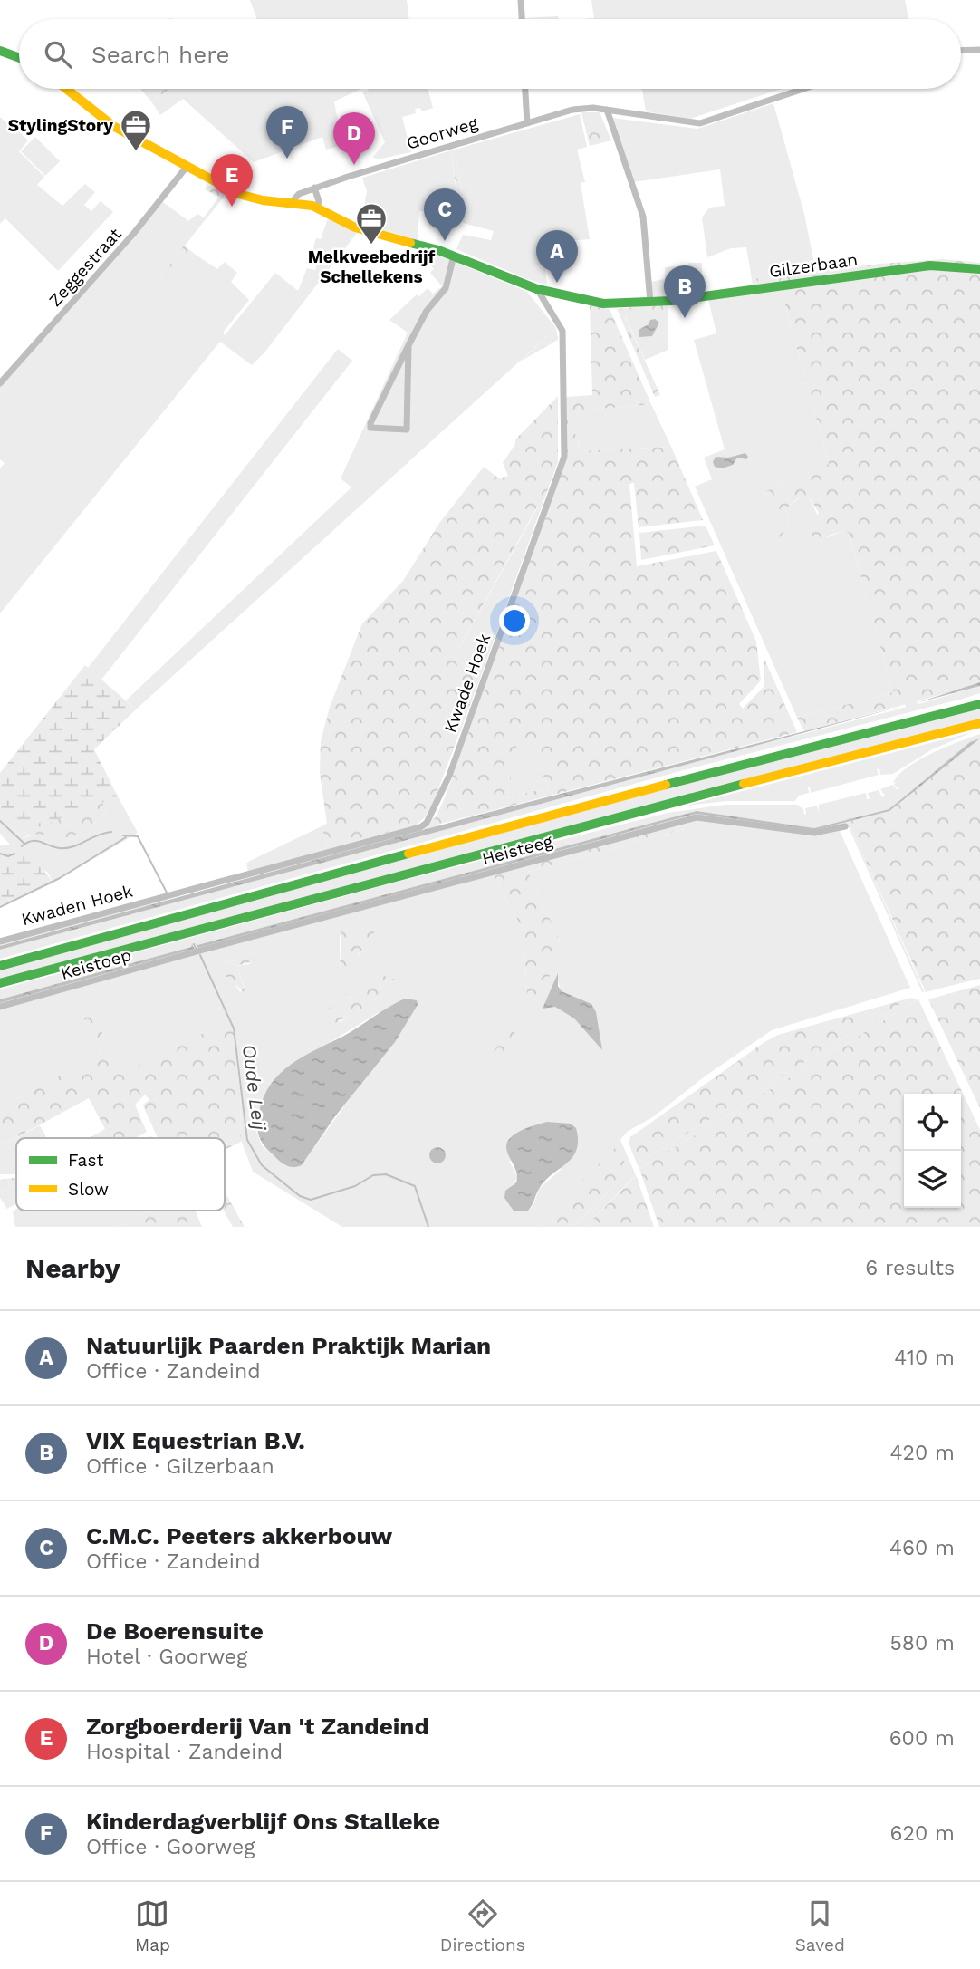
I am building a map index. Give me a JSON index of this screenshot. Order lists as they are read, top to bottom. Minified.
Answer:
{"streets":{"main road":["Gilzerbaan"],"street":["Goorweg","Zeggestraat","Kwade Hoek","Heisteeg","Kwaden Hoek","Keistoep"]},"crossings":[["Goorweg","Gilzerbaan"],["Gilzerbaan","Zeggestraat"],["Gilzerbaan","Kwade Hoek"],["Kwade Hoek","Kwaden Hoek"],["Heisteeg","Keistoep"]],"water":["Oude Leij"],"places":{"office":["StylingStory","Melkveebedrijf Schellekens"]},"legend":["Fast","Slow"],"page":{"search":"Search here","pins":["F","D","E","C","A","B"],"heading":["Nearby","6 results"],"list":[{"mark":"A","name":"Natuurlijk Paarden Praktijk Marian","note":"Office · Zandeind","value":"410 m"},{"mark":"B","name":"VIX Equestrian B.V.","note":"Office · Gilzerbaan","value":"420 m"},{"mark":"C","name":"C.M.C. Peeters akkerbouw","note":"Office · Zandeind","value":"460 m"},{"mark":"D","name":"De Boerensuite","note":"Hotel · Goorweg","value":"580 m"},{"mark":"E","name":"Zorgboerderij Van 't Zandeind","note":"Hospital · Zandeind","value":"600 m"},{"mark":"F","name":"Kinderdagverblijf Ons Stalleke","note":"Office · Goorweg","value":"620 m"}],"nav":["Map","Directions","Saved"]}}
